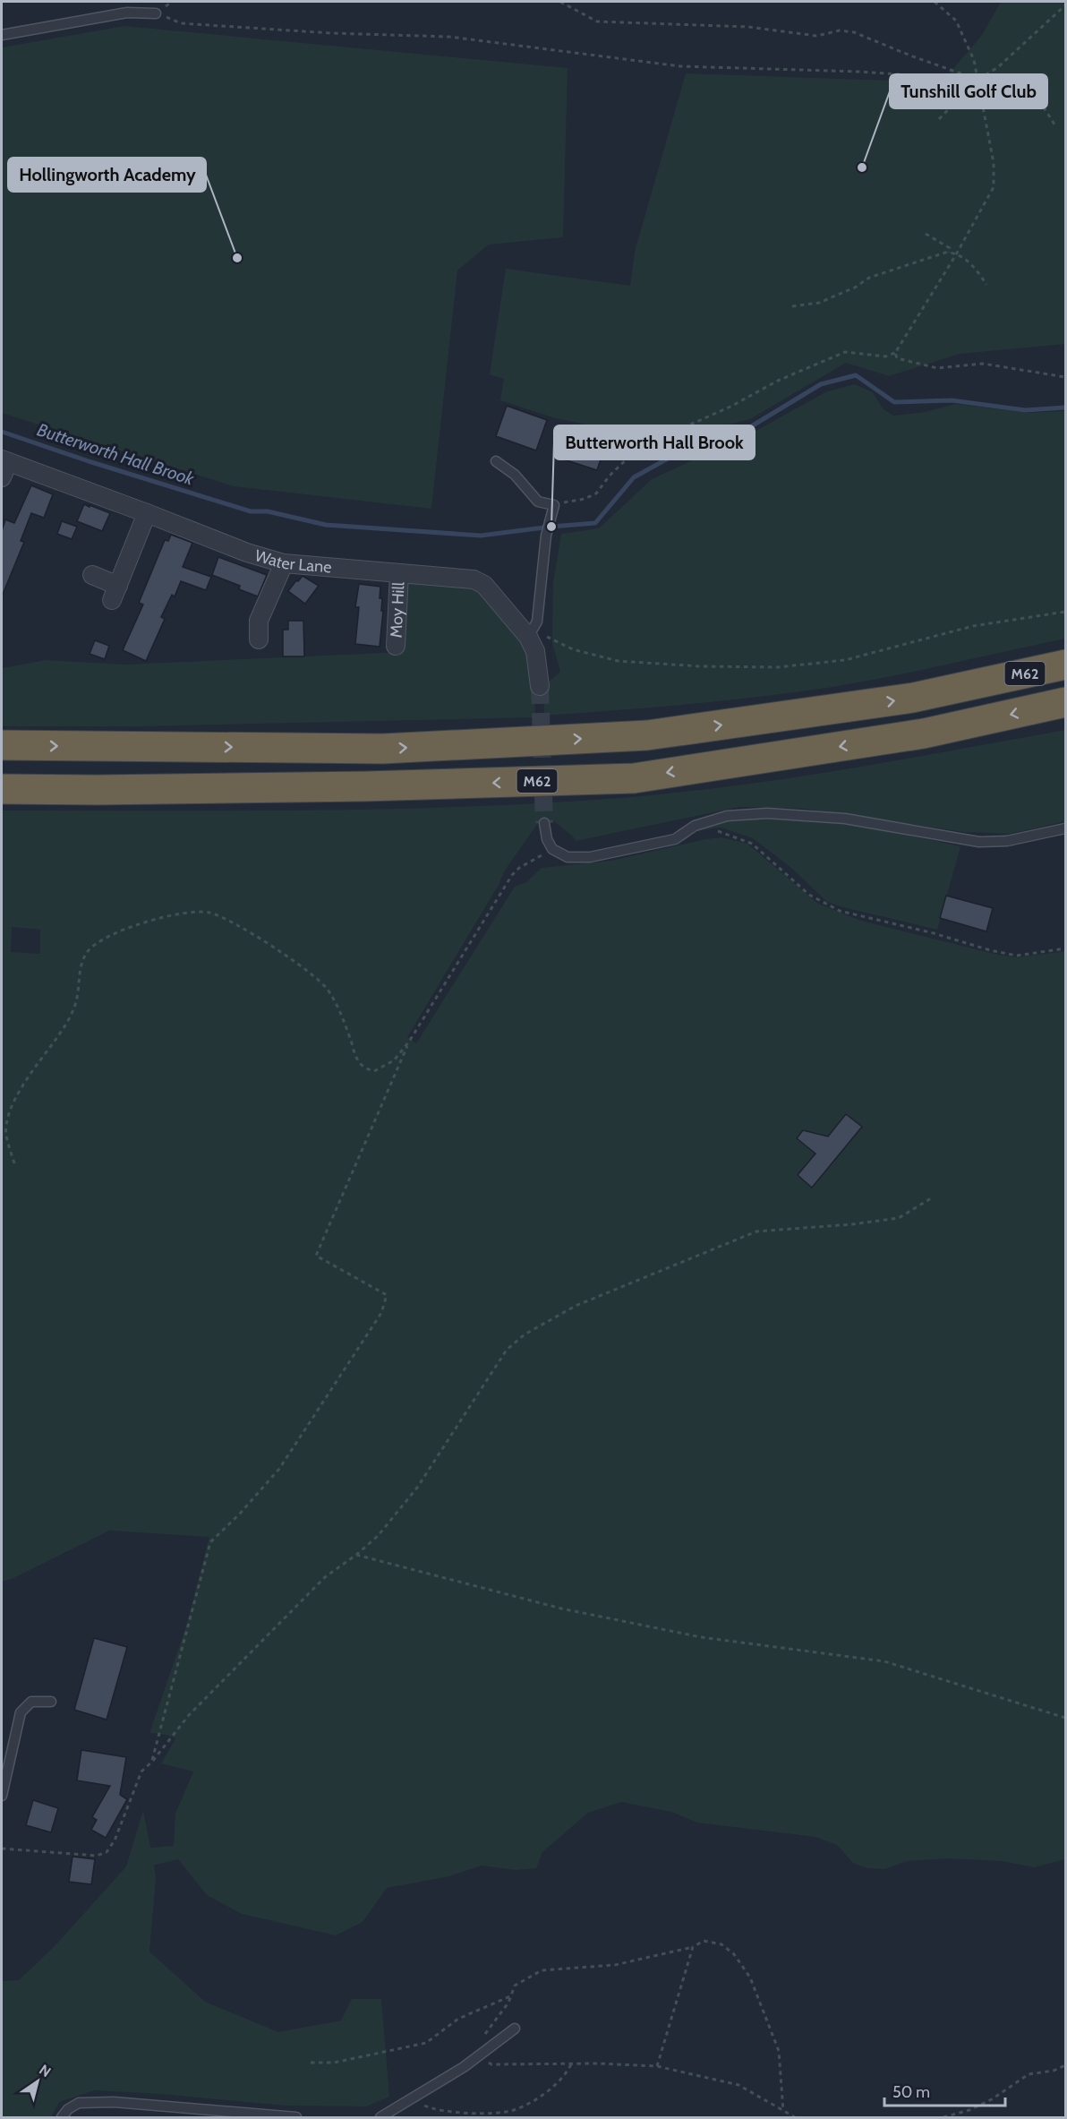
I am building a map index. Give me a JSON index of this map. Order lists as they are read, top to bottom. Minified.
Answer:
{"streets":{"highway":["M62"],"street":["Water Lane","Moy Hill"]},"crossings":[["Water Lane","Moy Hill"]],"water":["Butterworth Hall Brook"],"places":["Tunshill Golf Club","Hollingworth Academy","Butterworth Hall Brook"],"scale_bar":"50 m","north":"top right"}
